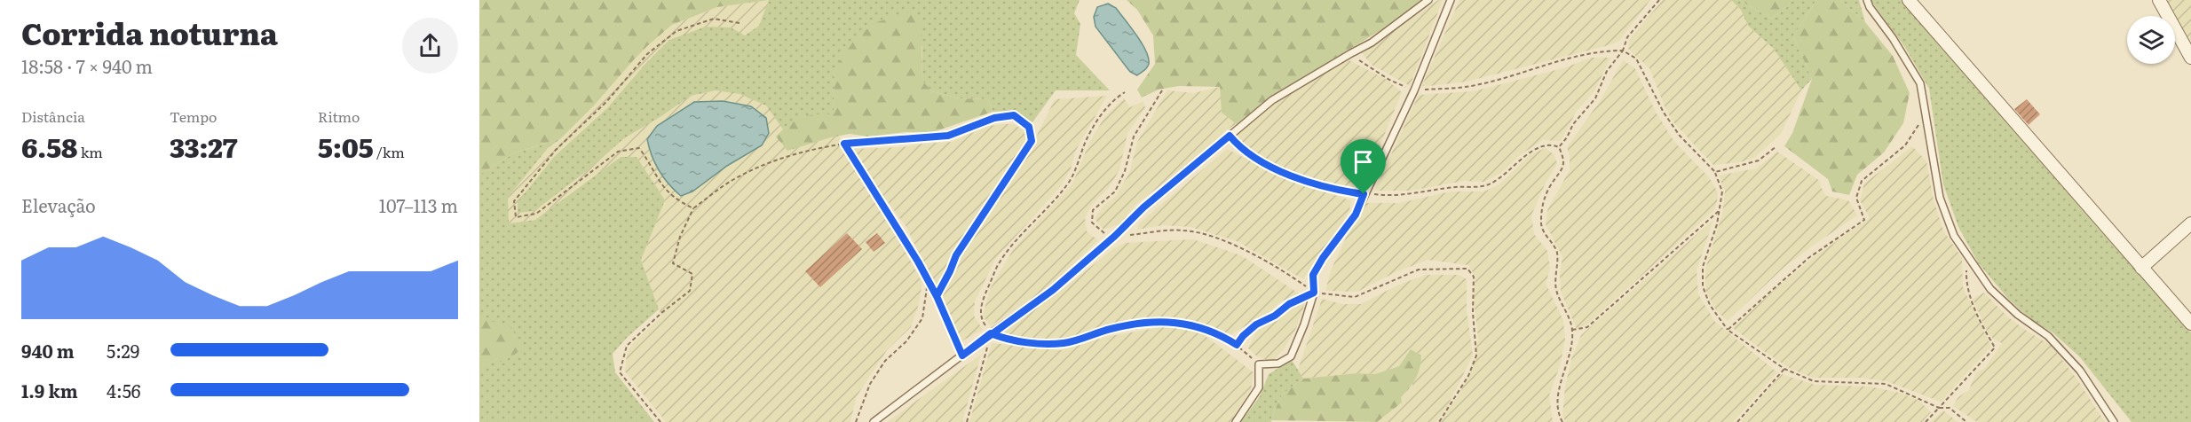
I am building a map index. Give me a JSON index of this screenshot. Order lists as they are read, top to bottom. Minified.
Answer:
{"page":{"heading":["Corrida noturna","18:58 · 7 × 940 m"],"stats":[["Distância","6.58 km"],["Tempo","33:27"],["Ritmo","5:05 /km"]],"chart":["Elevação","107–113 m"],"list":[{"name":"940 m","note":"5:29"},{"name":"1.9 km","note":"4:56"}]}}
